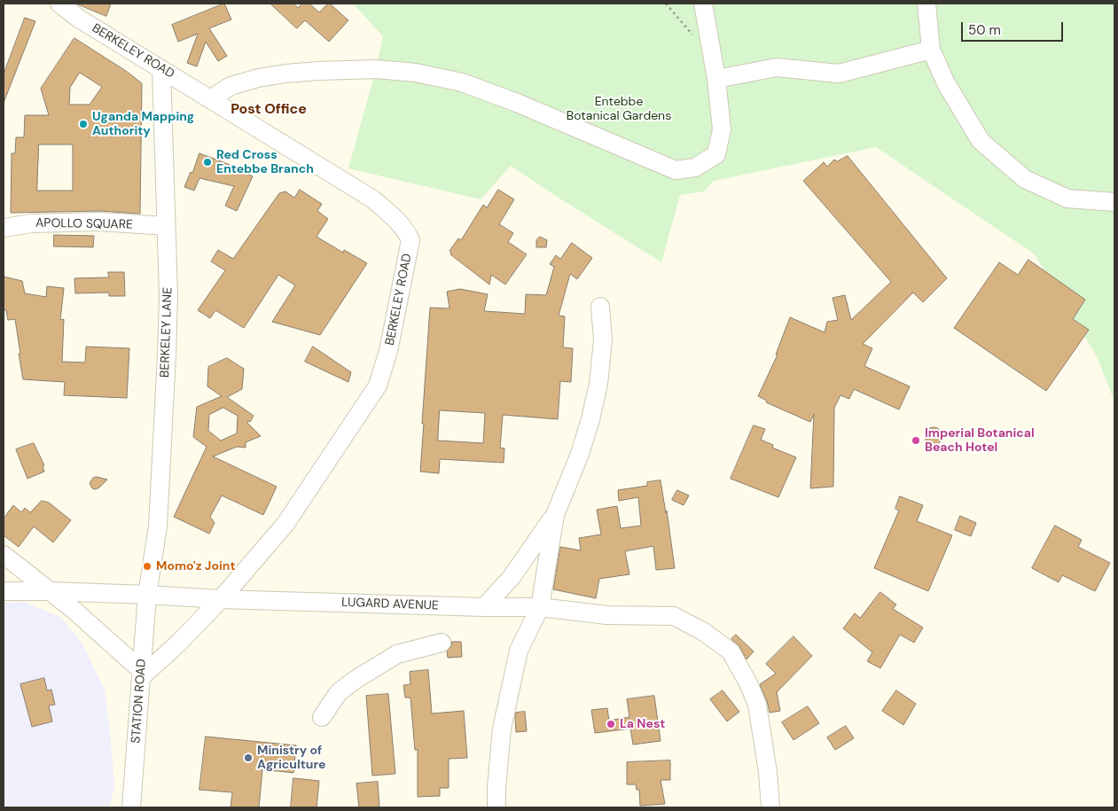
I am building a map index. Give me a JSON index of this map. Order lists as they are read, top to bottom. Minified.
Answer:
{"streets":{"street":["BERKELEY ROAD","APOLLO SQUARE","BERKELEY LANE","LUGARD AVENUE","STATION ROAD"]},"crossings":[["BERKELEY ROAD","BERKELEY LANE"],["BERKELEY ROAD","LUGARD AVENUE"],["BERKELEY ROAD","STATION ROAD"],["APOLLO SQUARE","BERKELEY LANE"],["BERKELEY LANE","LUGARD AVENUE"],["BERKELEY LANE","STATION ROAD"],["LUGARD AVENUE","STATION ROAD"]],"districts":["Post Office"],"parks":["Entebbe Botanical Gardens"],"places":["Uganda Mapping Authority","Red Cross Entebbe Branch","Imperial Botanical Beach Hotel","Momo'z Joint","La Nest","Ministry of Agriculture"],"scale_bar":"50 m"}
